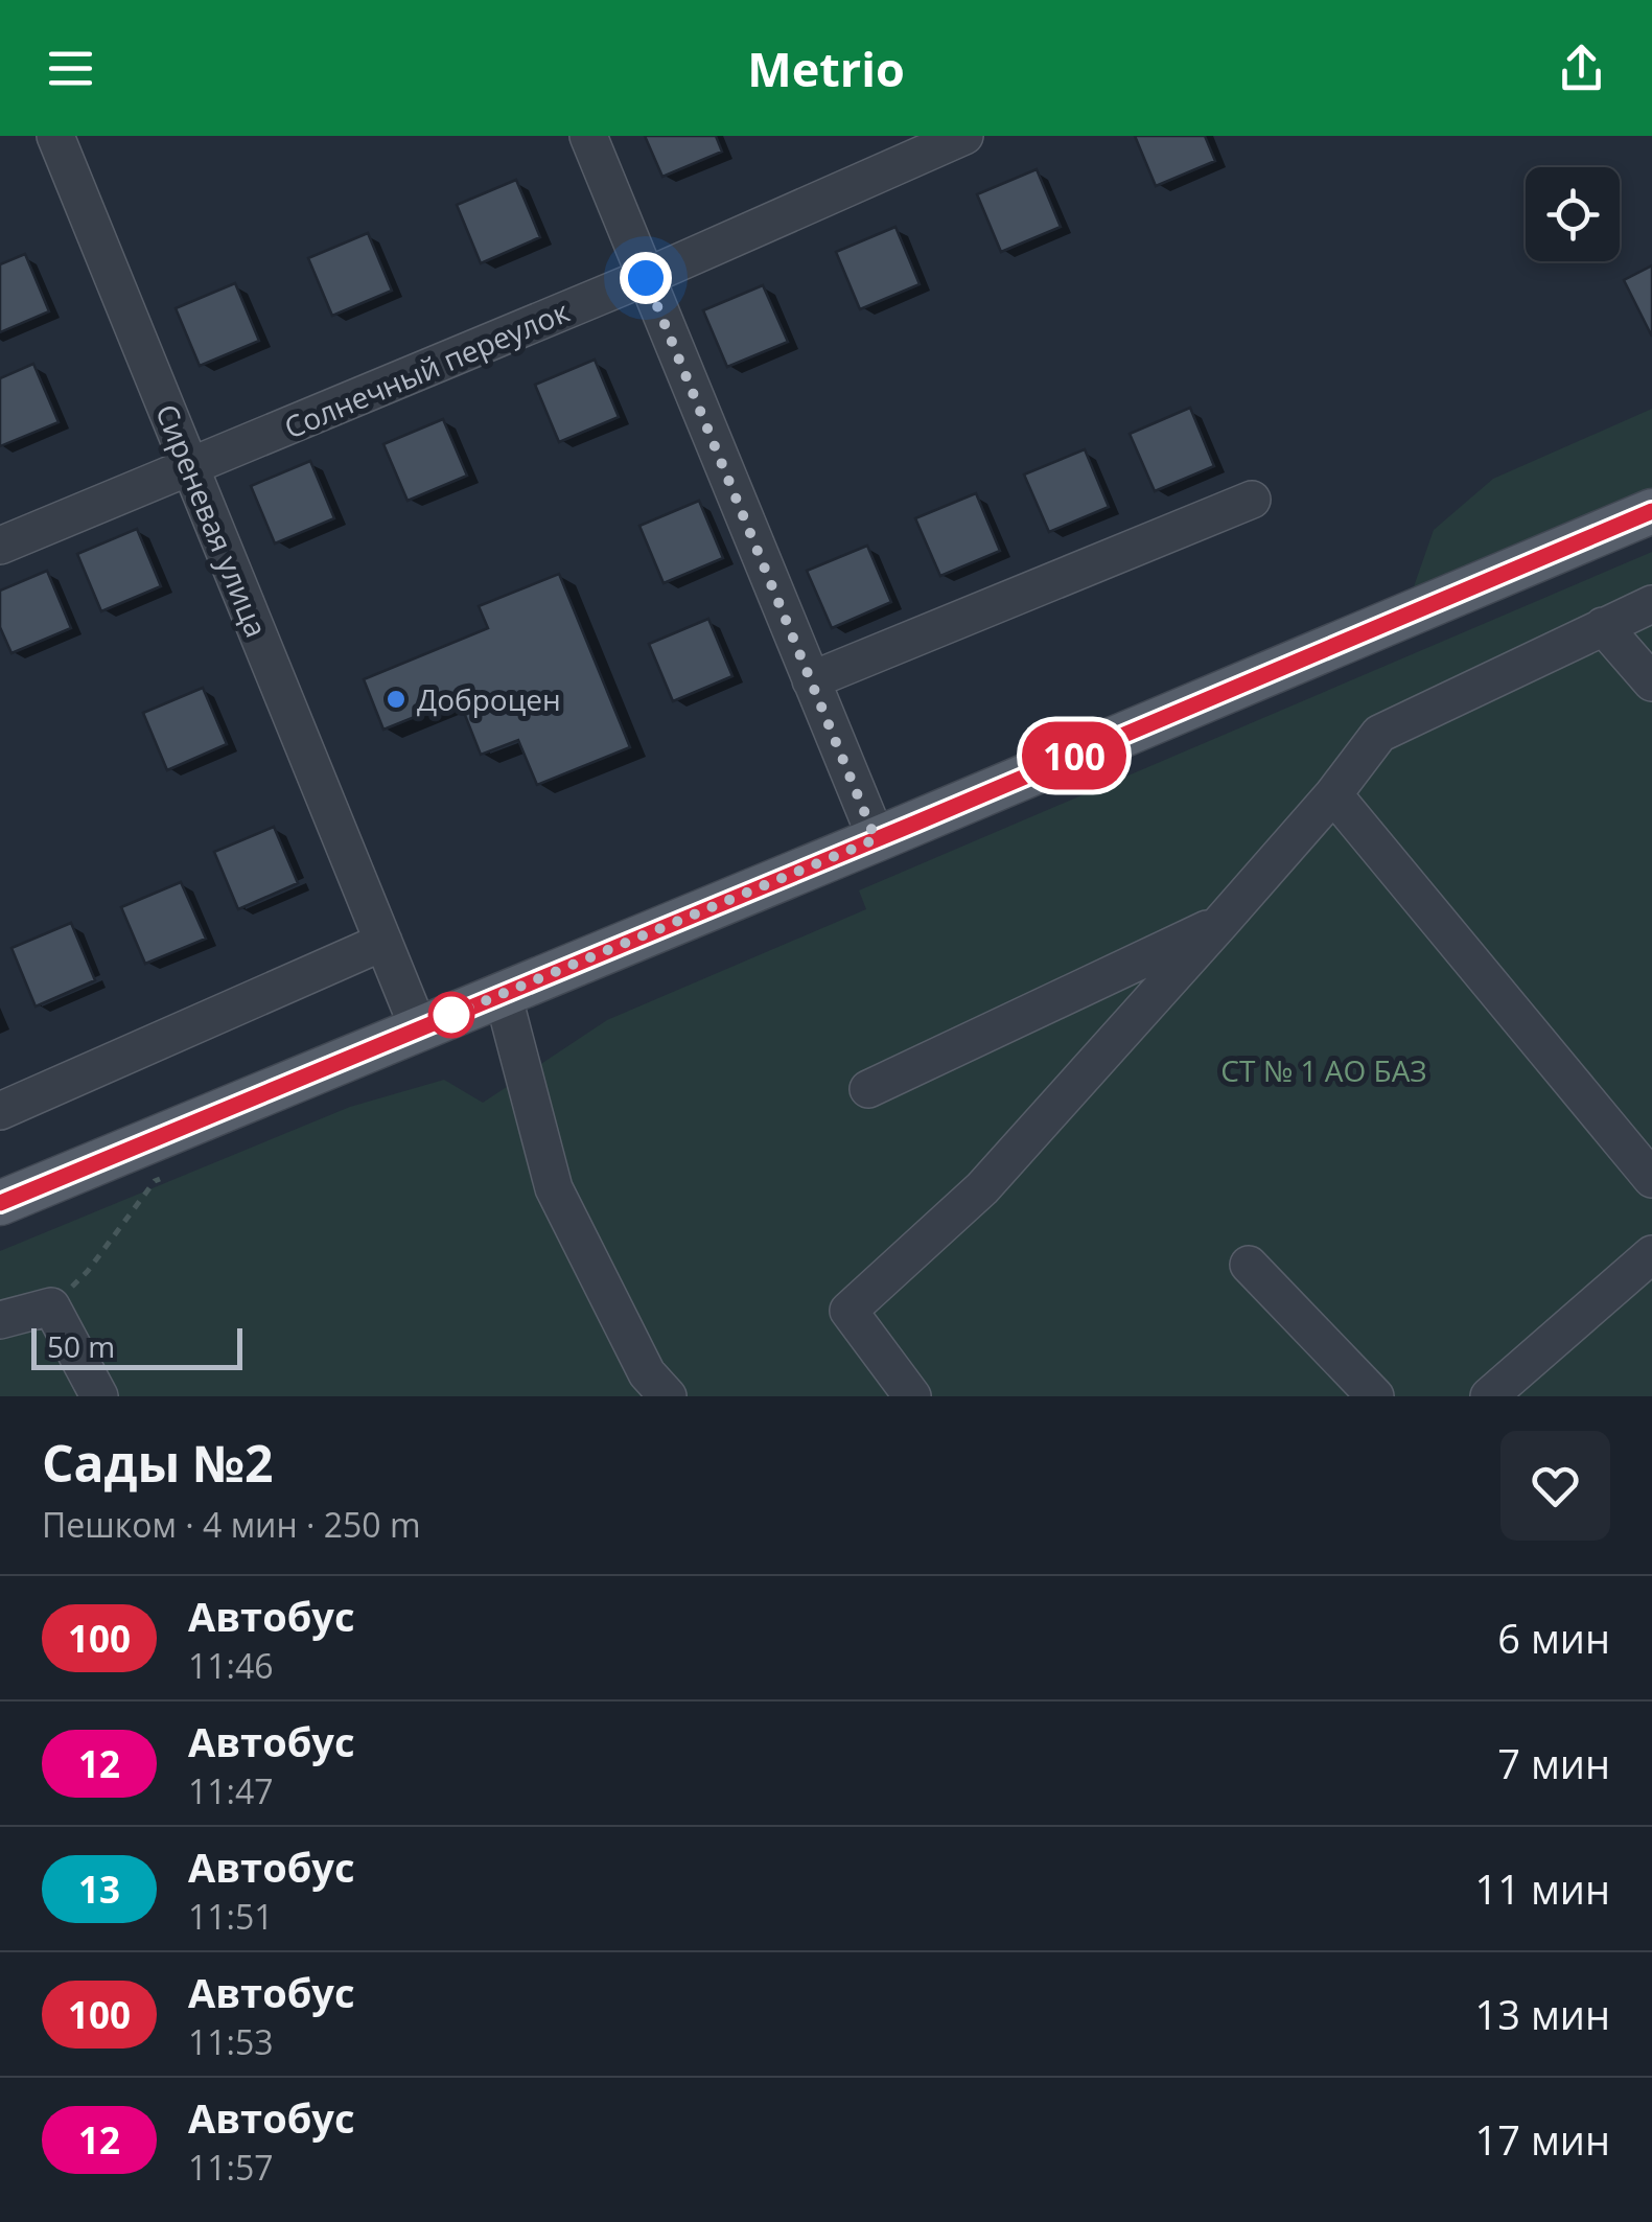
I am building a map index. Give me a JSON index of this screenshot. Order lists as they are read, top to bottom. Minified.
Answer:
{"streets":{"street":["Солнечный переулок","Сиреневая улица"]},"crossings":[["Солнечный переулок","Сиреневая улица"]],"parks":["СТ № 1 АО БАЗ"],"places":["Доброцен"],"lines":["bus line 100"],"scale_bar":"50 m","page":{"header":"Metrio","on_map":"100","scale":"50 m","heading":["Сады №2","Пешком · 4 мин · 250 m"],"list":[{"mark":"100","name":"Автобус","note":"11:46","value":"6 мин"},{"mark":"12","name":"Автобус","note":"11:47","value":"7 мин"},{"mark":"13","name":"Автобус","note":"11:51","value":"11 мин"},{"mark":"100","name":"Автобус","note":"11:53","value":"13 мин"},{"mark":"12","name":"Автобус","note":"11:57","value":"17 мин"}]}}
